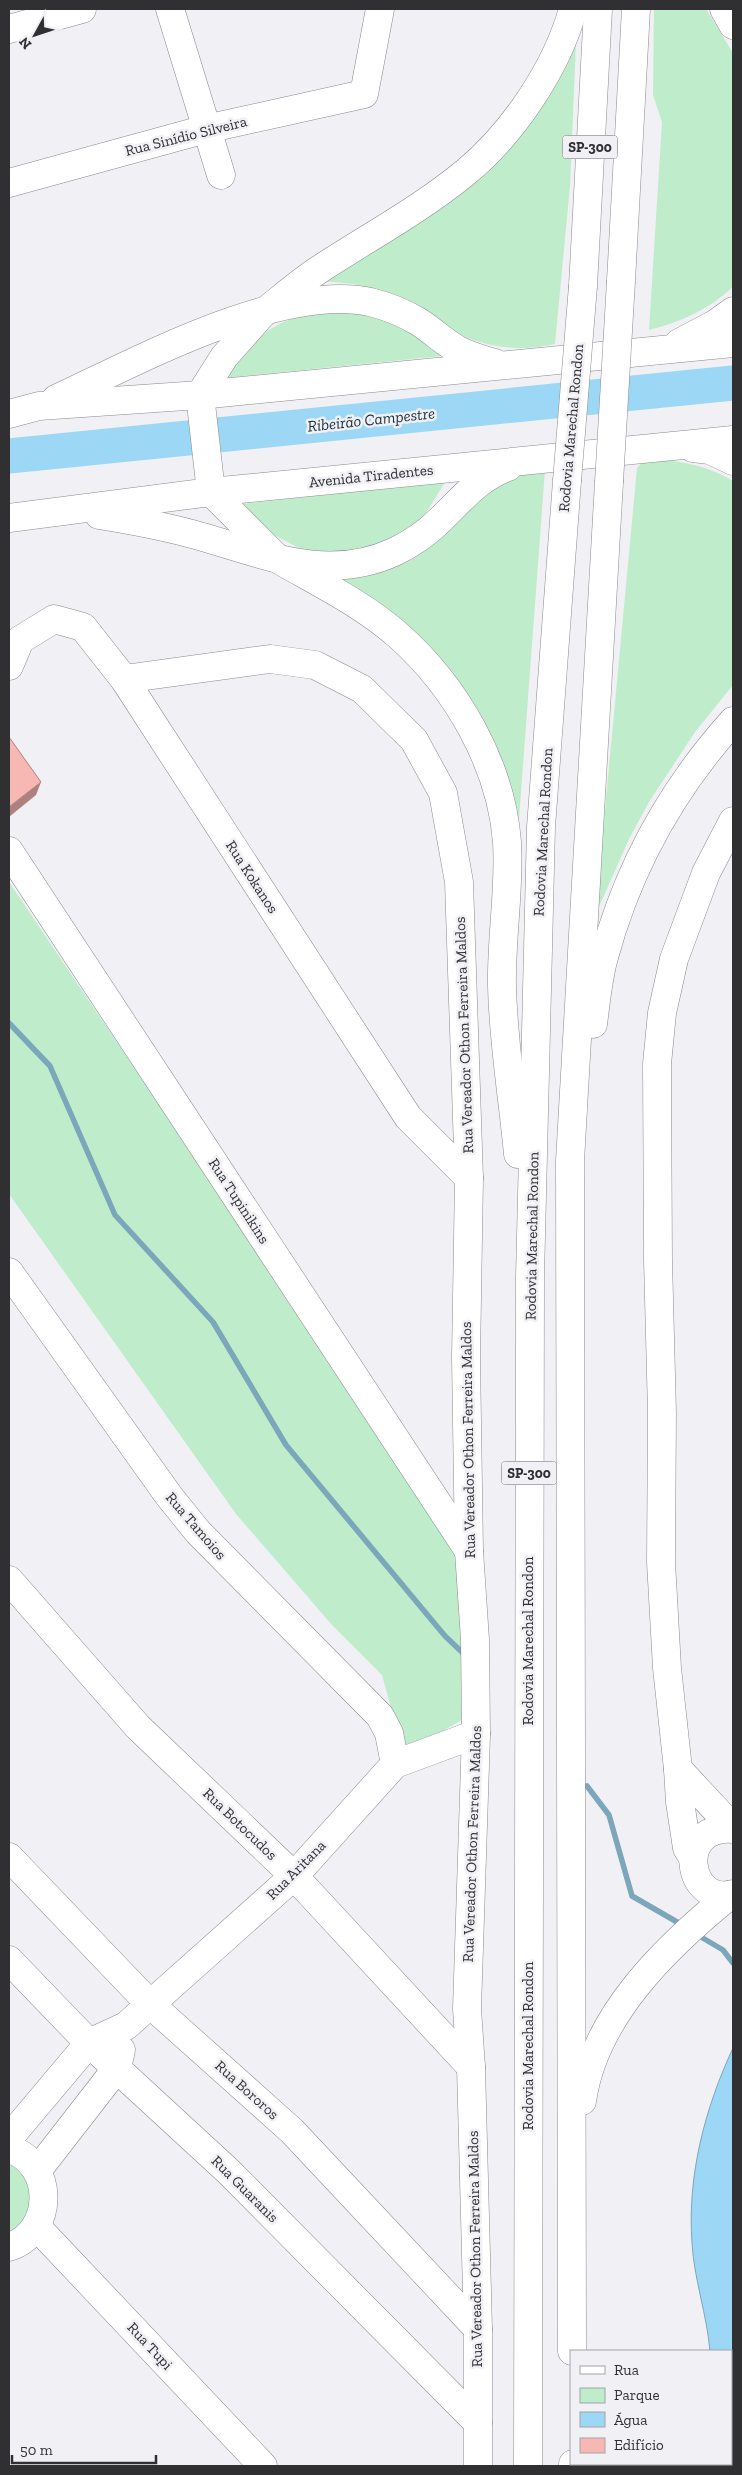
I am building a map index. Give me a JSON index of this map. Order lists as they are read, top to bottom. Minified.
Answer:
{"streets":{"main road":["Rua Sinídio Silveira","SP-300","Rodovia Marechal Rondon","Avenida Tiradentes","Rua Kokanos","Rua Vereador Othon Ferreira Maldos","Rua Tupinikins","Rua Tamoios","Rua Botocudos","Rua Aritana","Rua Bororos","Rua Guaranis","Rua Tupi"]},"crossings":[["Rua Kokanos","Rua Vereador Othon Ferreira Maldos"],["Rua Vereador Othon Ferreira Maldos","Rua Tupinikins"],["Rua Vereador Othon Ferreira Maldos","Rua Botocudos"],["Rua Vereador Othon Ferreira Maldos","Rua Aritana"],["Rua Vereador Othon Ferreira Maldos","Rua Bororos"],["Rua Vereador Othon Ferreira Maldos","Rua Guaranis"],["Rua Tamoios","Rua Aritana"],["Rua Botocudos","Rua Aritana"],["Rua Aritana","Rua Bororos"],["Rua Aritana","Rua Guaranis"]],"water":["Ribeirão Campestre"],"legend":["Rua","Parque","Água","Edifício"],"scale_bar":"50 m","north":"bottom left"}
